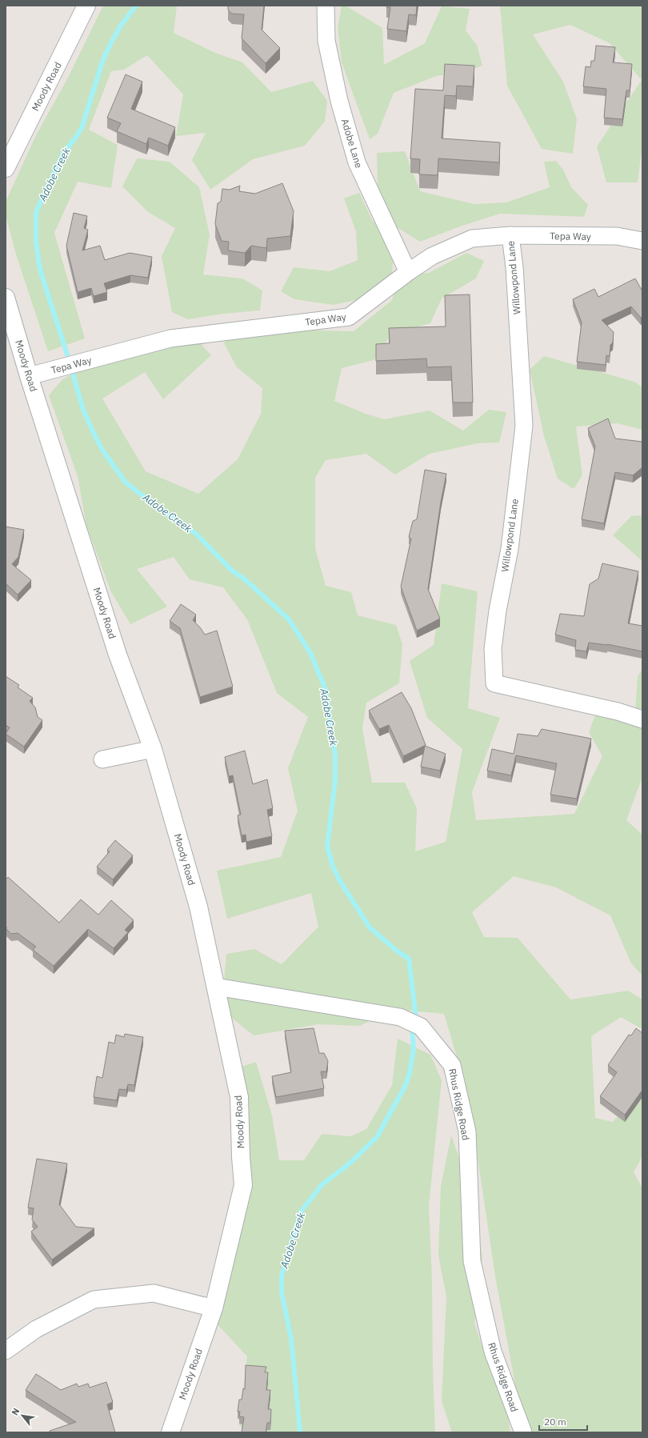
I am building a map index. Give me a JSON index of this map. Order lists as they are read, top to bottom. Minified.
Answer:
{"streets":{"street":["Moody Road","Adobe Lane","Tepa Way","Willowpond Lane","Rhus Ridge Road"]},"crossings":[["Moody Road","Tepa Way"],["Moody Road","Rhus Ridge Road"],["Adobe Lane","Tepa Way"],["Tepa Way","Willowpond Lane"]],"water":["Adobe Creek"],"scale_bar":"20 m","north":"top left"}
